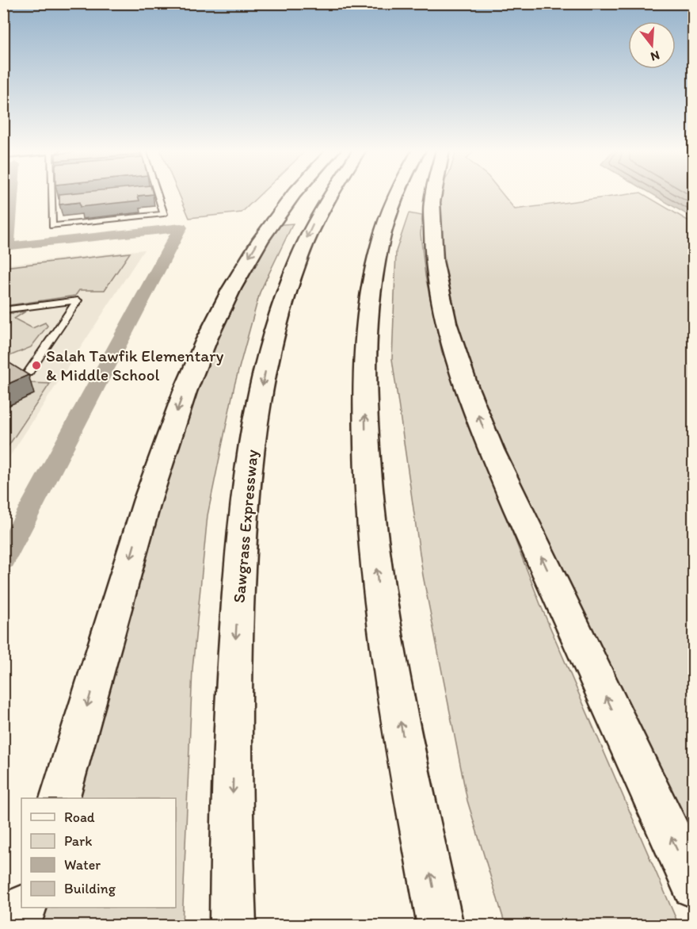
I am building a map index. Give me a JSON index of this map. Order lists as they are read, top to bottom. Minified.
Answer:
{"streets":{"highway":["Sawgrass Expressway"]},"places":["Salah Tawfik Elementary & Middle School"],"legend":["Road","Park","Water","Building"],"north":"bottom"}
